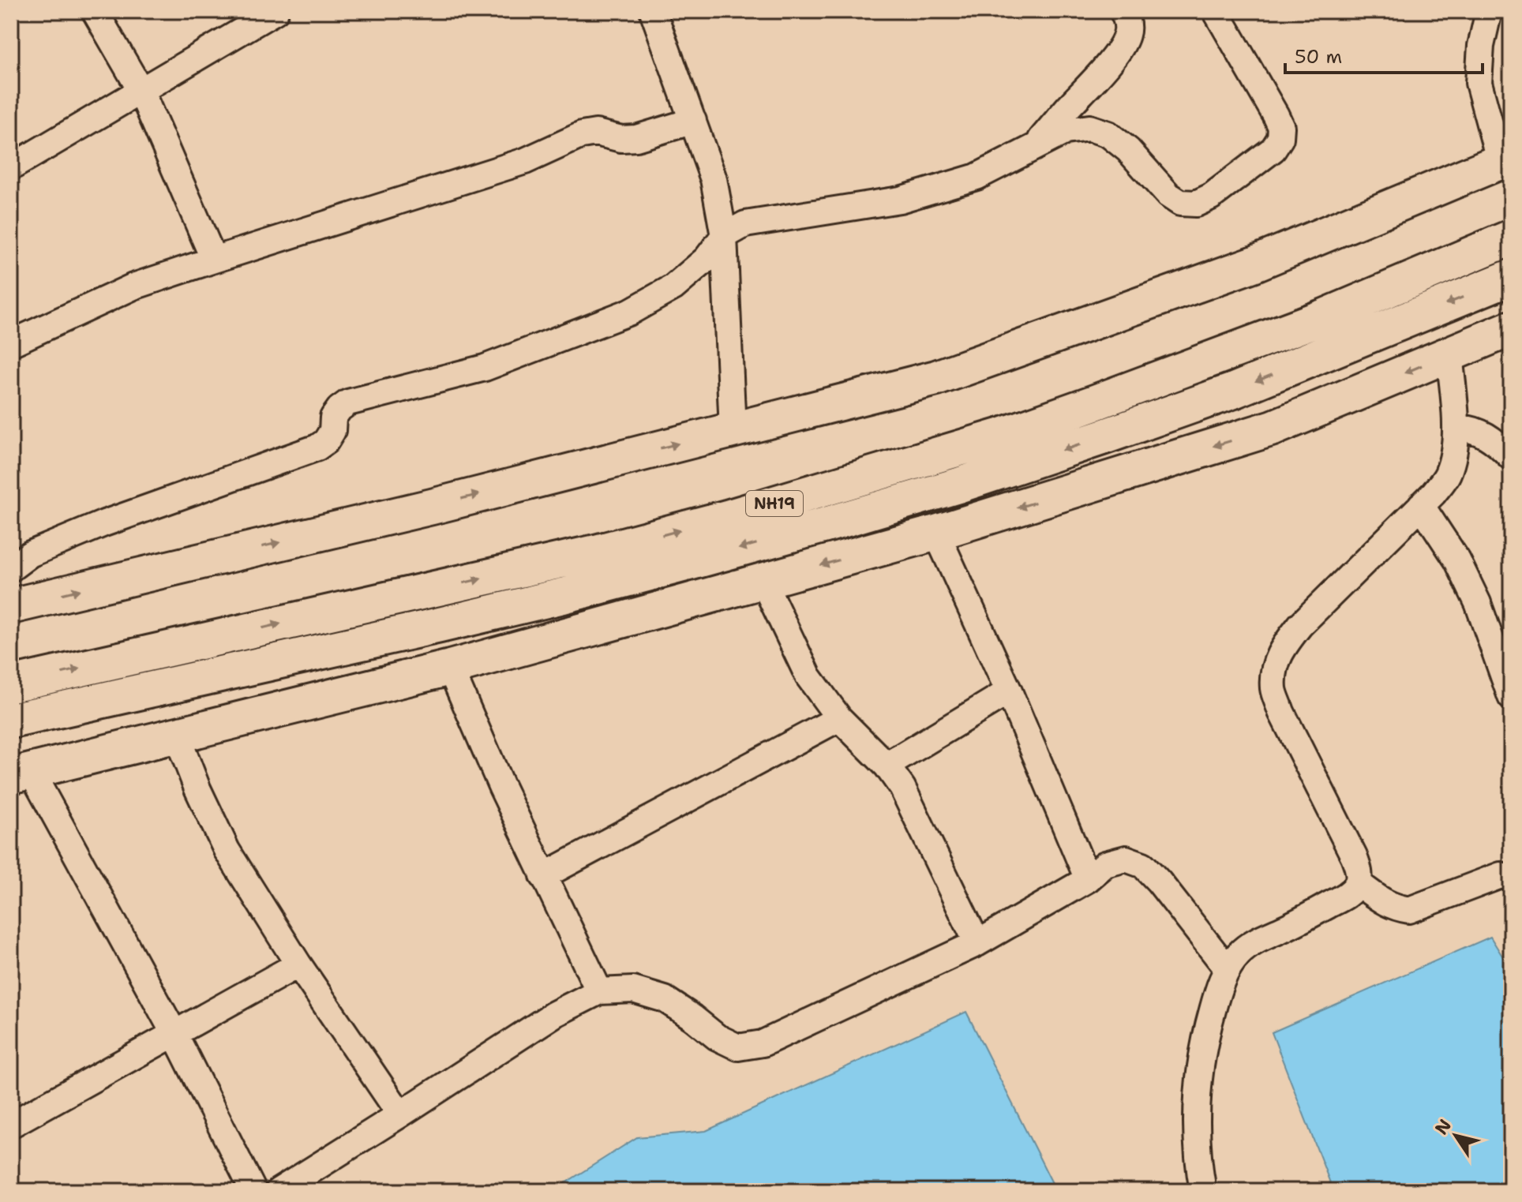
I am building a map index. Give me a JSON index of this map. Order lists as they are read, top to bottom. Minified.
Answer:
{"streets":{"main road":["NH19"]},"scale_bar":"50 m","north":"top left"}
